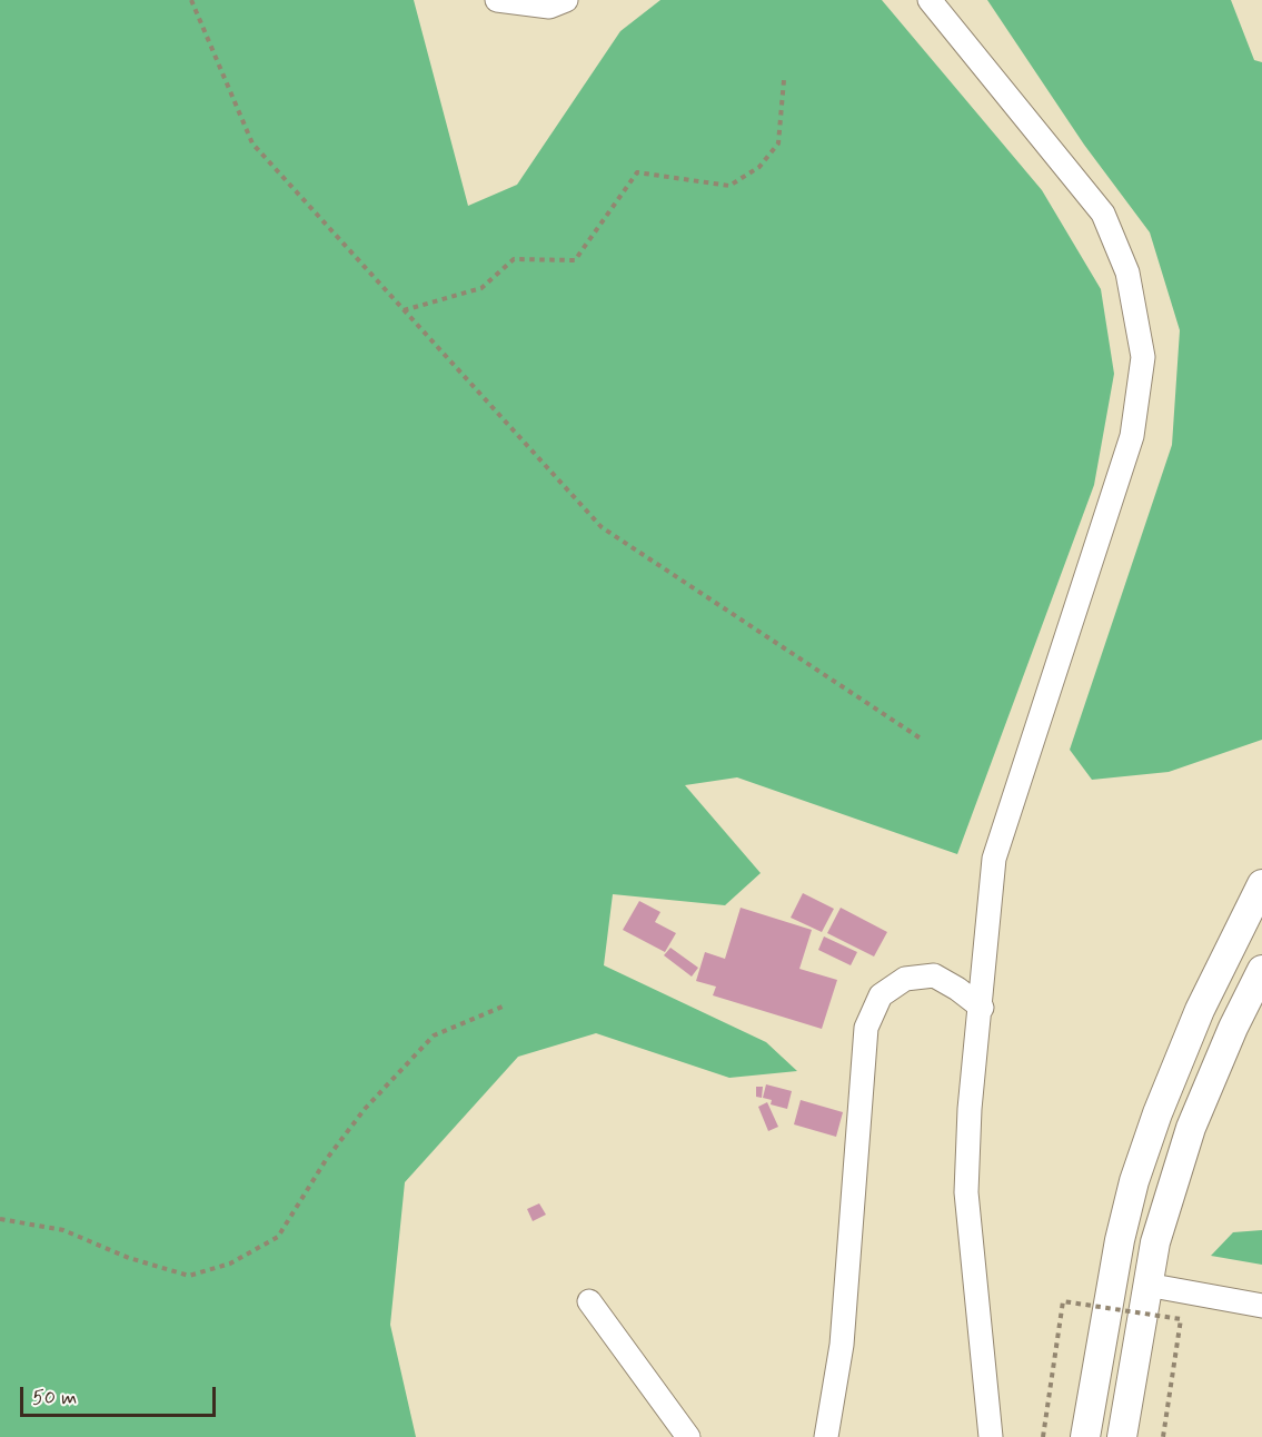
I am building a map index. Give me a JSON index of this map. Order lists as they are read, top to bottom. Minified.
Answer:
{"scale_bar":"50 m"}
